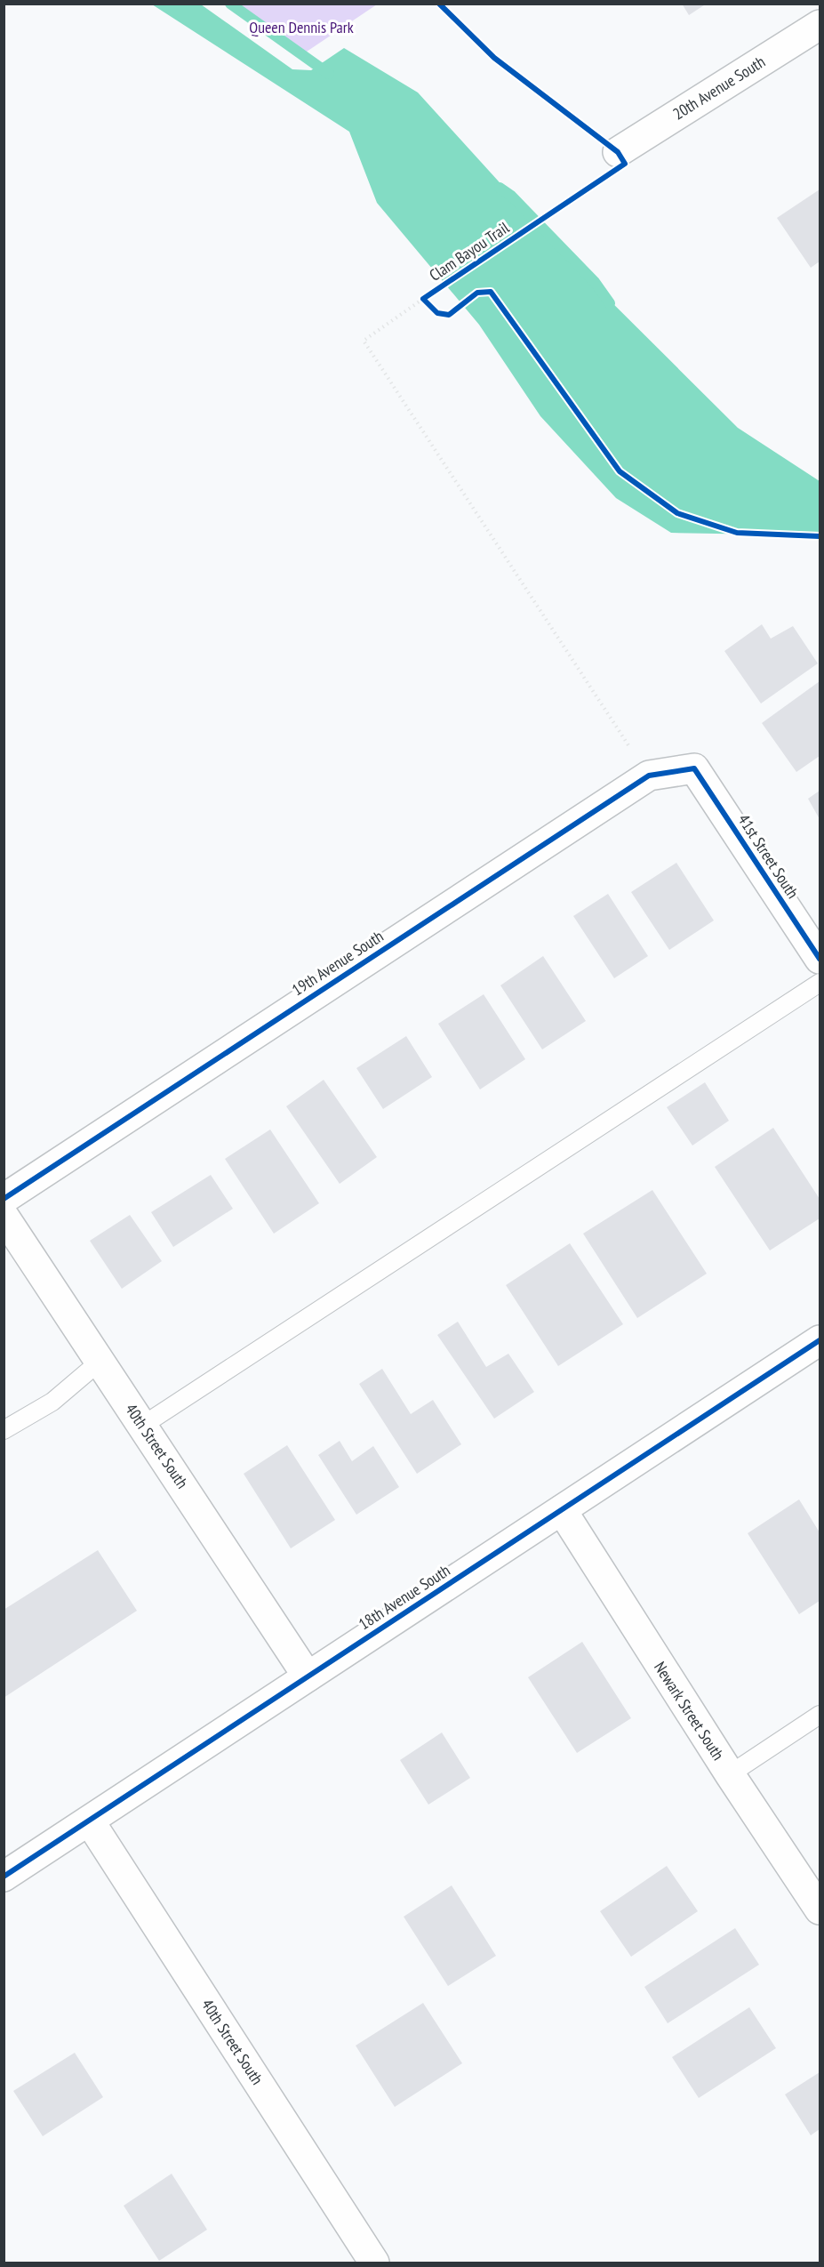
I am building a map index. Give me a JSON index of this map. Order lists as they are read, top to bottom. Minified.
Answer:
{"streets":{"street":["20th Avenue South","41st Street South","19th Avenue South","40th Street South","18th Avenue South","Newark Street South"],"cycle path":["Clam Bayou Trail"]},"crossings":[["41st Street South","19th Avenue South"],["40th Street South","18th Avenue South"],["18th Avenue South","Newark Street South"]],"parks":["Queen Dennis Park"]}
